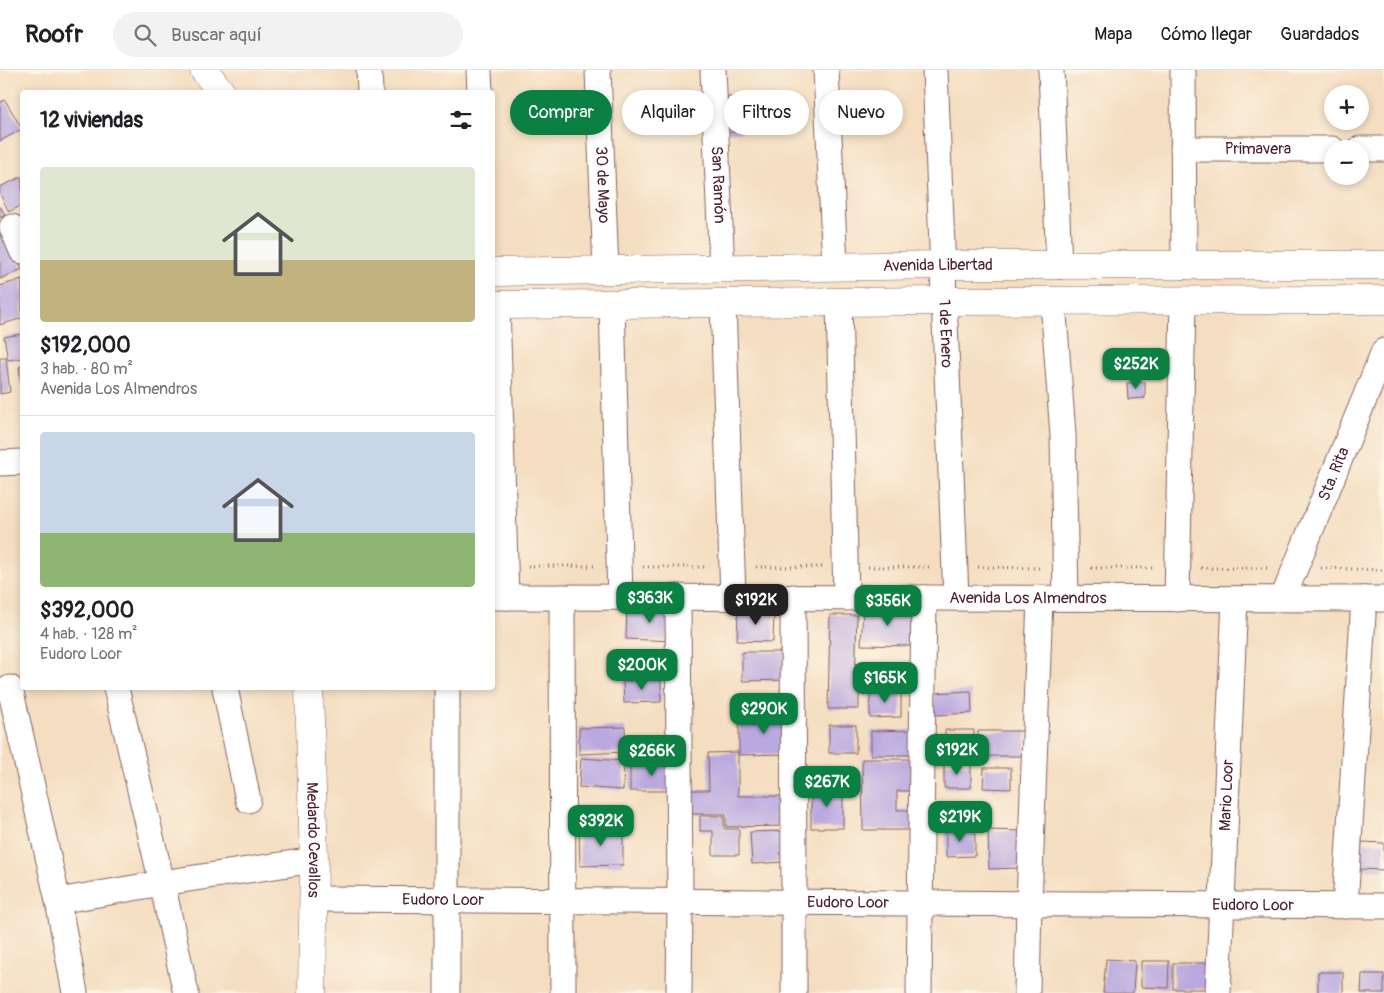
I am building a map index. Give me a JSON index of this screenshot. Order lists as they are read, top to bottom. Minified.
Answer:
{"streets":{"street":["Primavera","San Ramón","30 de Mayo","Avenida Libertad","1 de Enero","Sta. Rita","Avenida Los Almendros","Mario Loor","Medardo Cevallos","Eudoro Loor"]},"crossings":[["San Ramón","Avenida Libertad"],["30 de Mayo","Avenida Libertad"],["Avenida Libertad","1 de Enero"],["1 de Enero","Avenida Los Almendros"],["Sta. Rita","Avenida Los Almendros"],["Avenida Los Almendros","Mario Loor"],["Mario Loor","Eudoro Loor"],["Medardo Cevallos","Eudoro Loor"]],"page":{"header":"Roofr","search":"Buscar aquí","nav":["Mapa","Cómo llegar","Guardados"],"map_buttons":["+","−"],"chip":["Comprar","Alquilar","Filtros","Nuevo"],"heading":"12 viviendas","list":[{"name":"$192,000","note":"3 hab. · 80 m² · Avenida Los Almendros"},{"name":"$392,000","note":"4 hab. · 128 m² · Eudoro Loor"}],"price":["$252K","$363K","$192K","$356K","$200K","$165K","$290K","$192K","$266K","$267K","$219K","$392K"]}}
